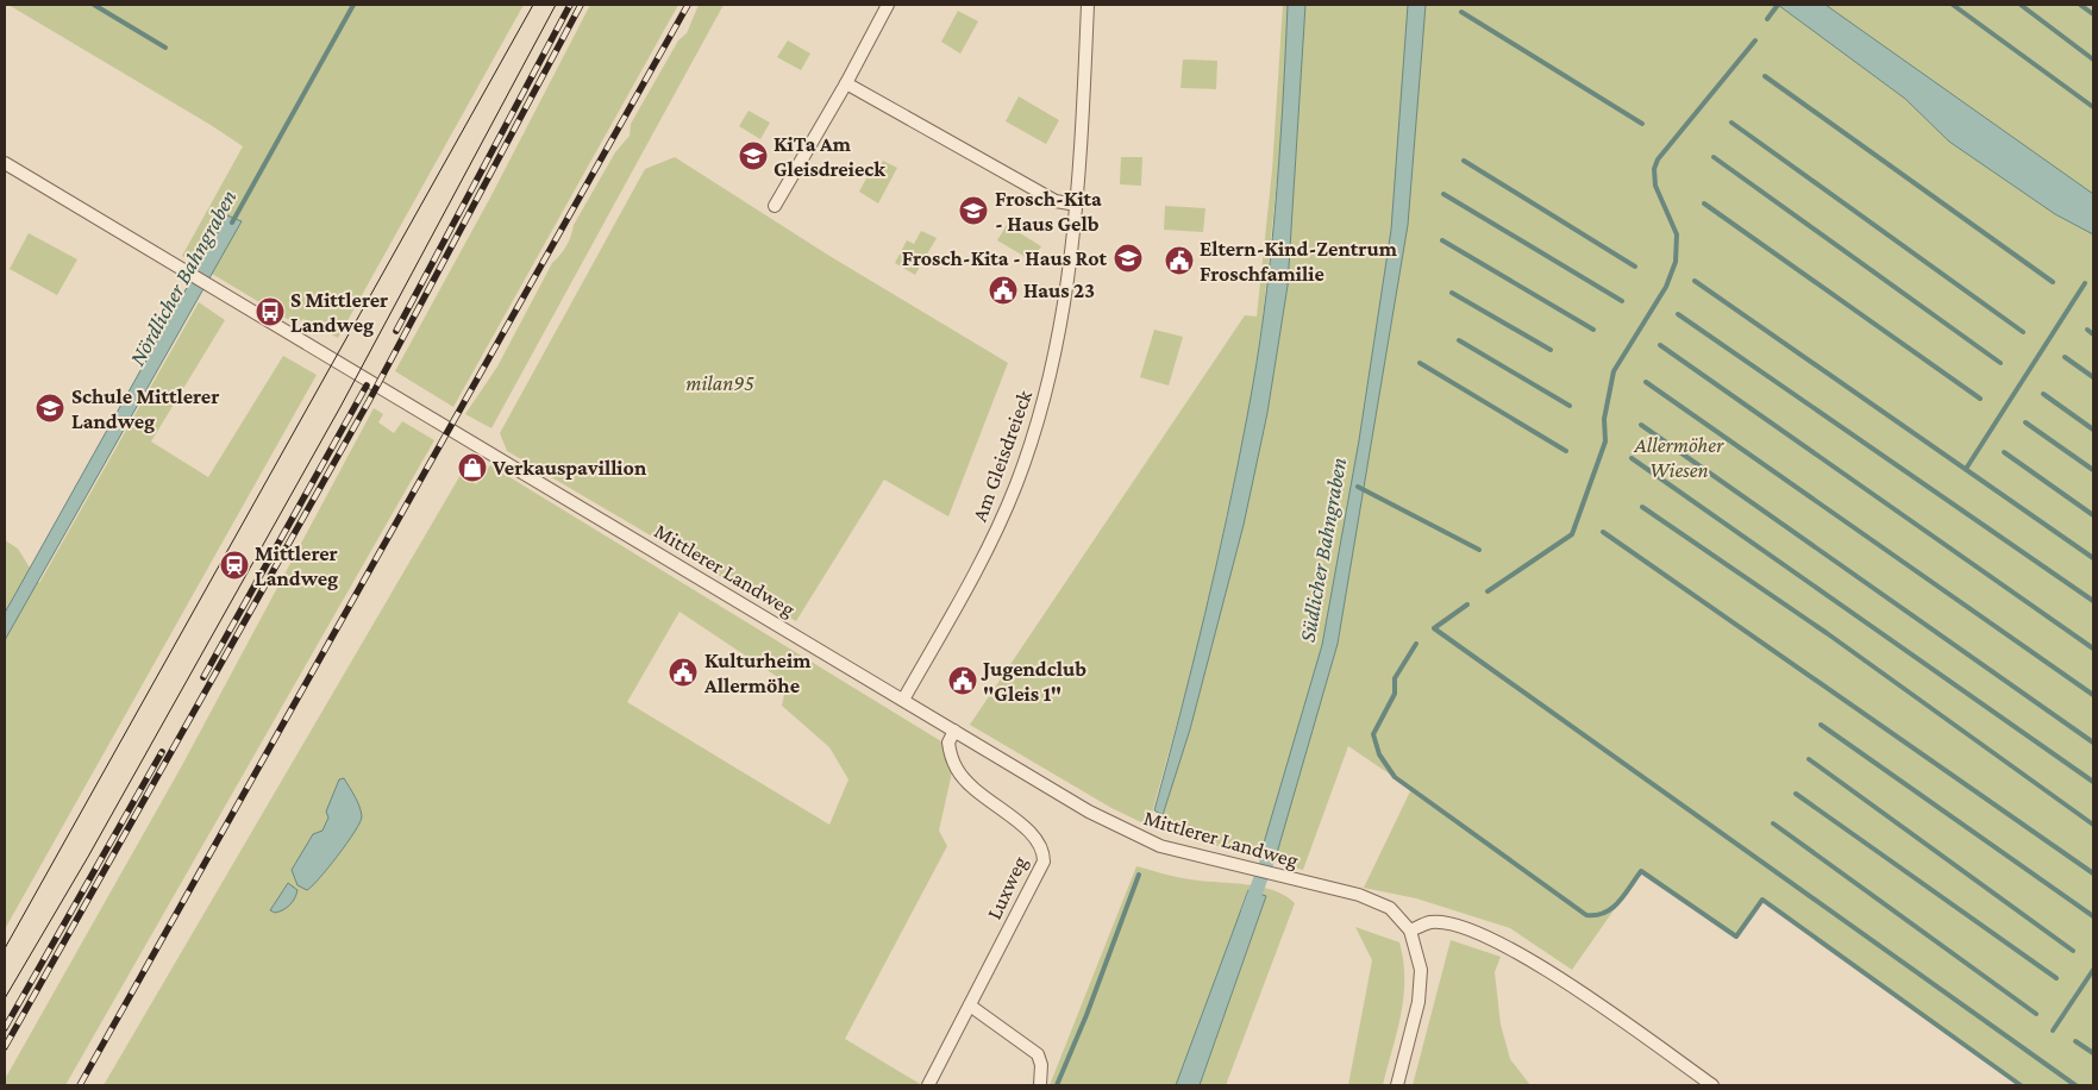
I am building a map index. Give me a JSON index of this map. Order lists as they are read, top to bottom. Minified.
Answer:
{"streets":{"street":["Am Gleisdreieck","Mittlerer Landweg","Luxweg"]},"crossings":[["Am Gleisdreieck","Mittlerer Landweg"],["Mittlerer Landweg","Luxweg"]],"water":["Nördlicher Bahngraben","Südlicher Bahngraben"],"parks":["milan95","Allermöher Wiesen"],"places":{"school or university":["KiTa Am Gleisdreieck","Frosch-Kita - Haus Gelb","Frosch-Kita - Haus Rot","Schule Mittlerer Landweg"],"public building":["Eltern-Kind-Zentrum Froschfamilie","Haus 23","Kulturheim Allermöhe","Jugendclub \"Gleis 1\""],"bus stop":["S Mittlerer Landweg"],"shop":["Verkauspavillion"],"station":["Mittlerer Landweg"]}}
